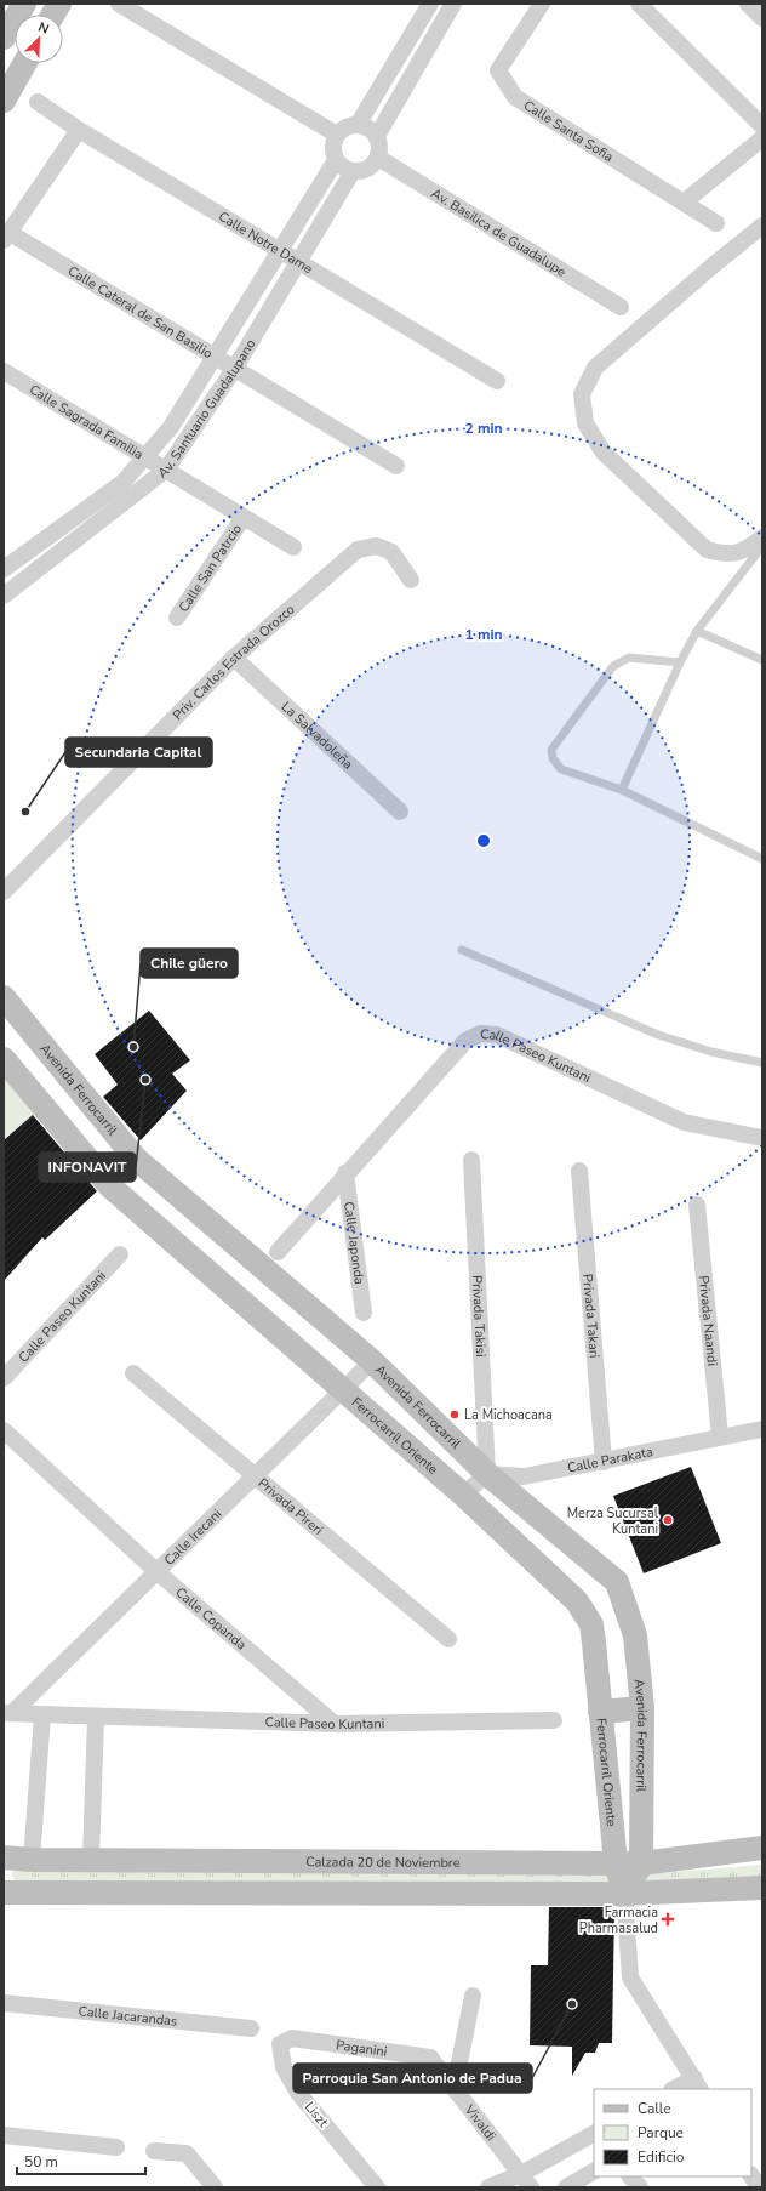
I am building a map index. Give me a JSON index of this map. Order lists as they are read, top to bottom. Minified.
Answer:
{"streets":{"main road":["Avenida Ferrocarril","Ferrocarril Oriente","Calzada 20 de Noviembre"],"street":["Calle Santa Sofia","Av. Basilica de Guadalupe","Calle Notre Dame","Calle Cateral de San Basilio","Av. Santuario Guadalupano","Calle Sagrada Familia","Calle San Patrcio","Priv. Carlos Estrada Orozco","La Salvadoleña","Calle Paseo Kuntani","Calle Japonda","Privada Takisi","Privada Takari","Privada Naandi","Calle Parakata","Privada Pireri","Calle Irecani","Calle Copanda","Calle Jacarandas","Paganini","Liszt","Vivaldi"]},"crossings":[["Av. Basilica de Guadalupe","Av. Santuario Guadalupano"],["Calle Notre Dame","Av. Santuario Guadalupano"],["Calle Cateral de San Basilio","Av. Santuario Guadalupano"],["Av. Santuario Guadalupano","Calle Sagrada Familia"],["Calle Sagrada Familia","Calle San Patrcio"],["Priv. Carlos Estrada Orozco","La Salvadoleña"],["Calle Paseo Kuntani","Calle Japonda"],["Calle Paseo Kuntani","Calle Irecani"],["Calle Paseo Kuntani","Calle Copanda"],["Avenida Ferrocarril","Privada Takisi"],["Avenida Ferrocarril","Ferrocarril Oriente"],["Avenida Ferrocarril","Calle Parakata"],["Avenida Ferrocarril","Calle Irecani"],["Avenida Ferrocarril","Calzada 20 de Noviembre"],["Privada Takisi","Calle Parakata"],["Privada Takari","Calle Parakata"],["Privada Naandi","Calle Parakata"],["Ferrocarril Oriente","Calle Irecani"],["Ferrocarril Oriente","Calzada 20 de Noviembre"],["Privada Pireri","Calle Irecani"],["Calle Irecani","Calle Copanda"],["Paganini","Liszt"],["Paganini","Vivaldi"]],"places":{"other":["Secundaria Capital","Chile güero","INFONAVIT","La Michoacana","Merza Sucursal Kuntani","Parroquia San Antonio de Padua"],"health":["Farmacia Pharmasalud"]},"legend":["Calle","Parque","Edificio"],"scale_bar":"50 m","north":"top right","rings":["2 min","1 min"]}
